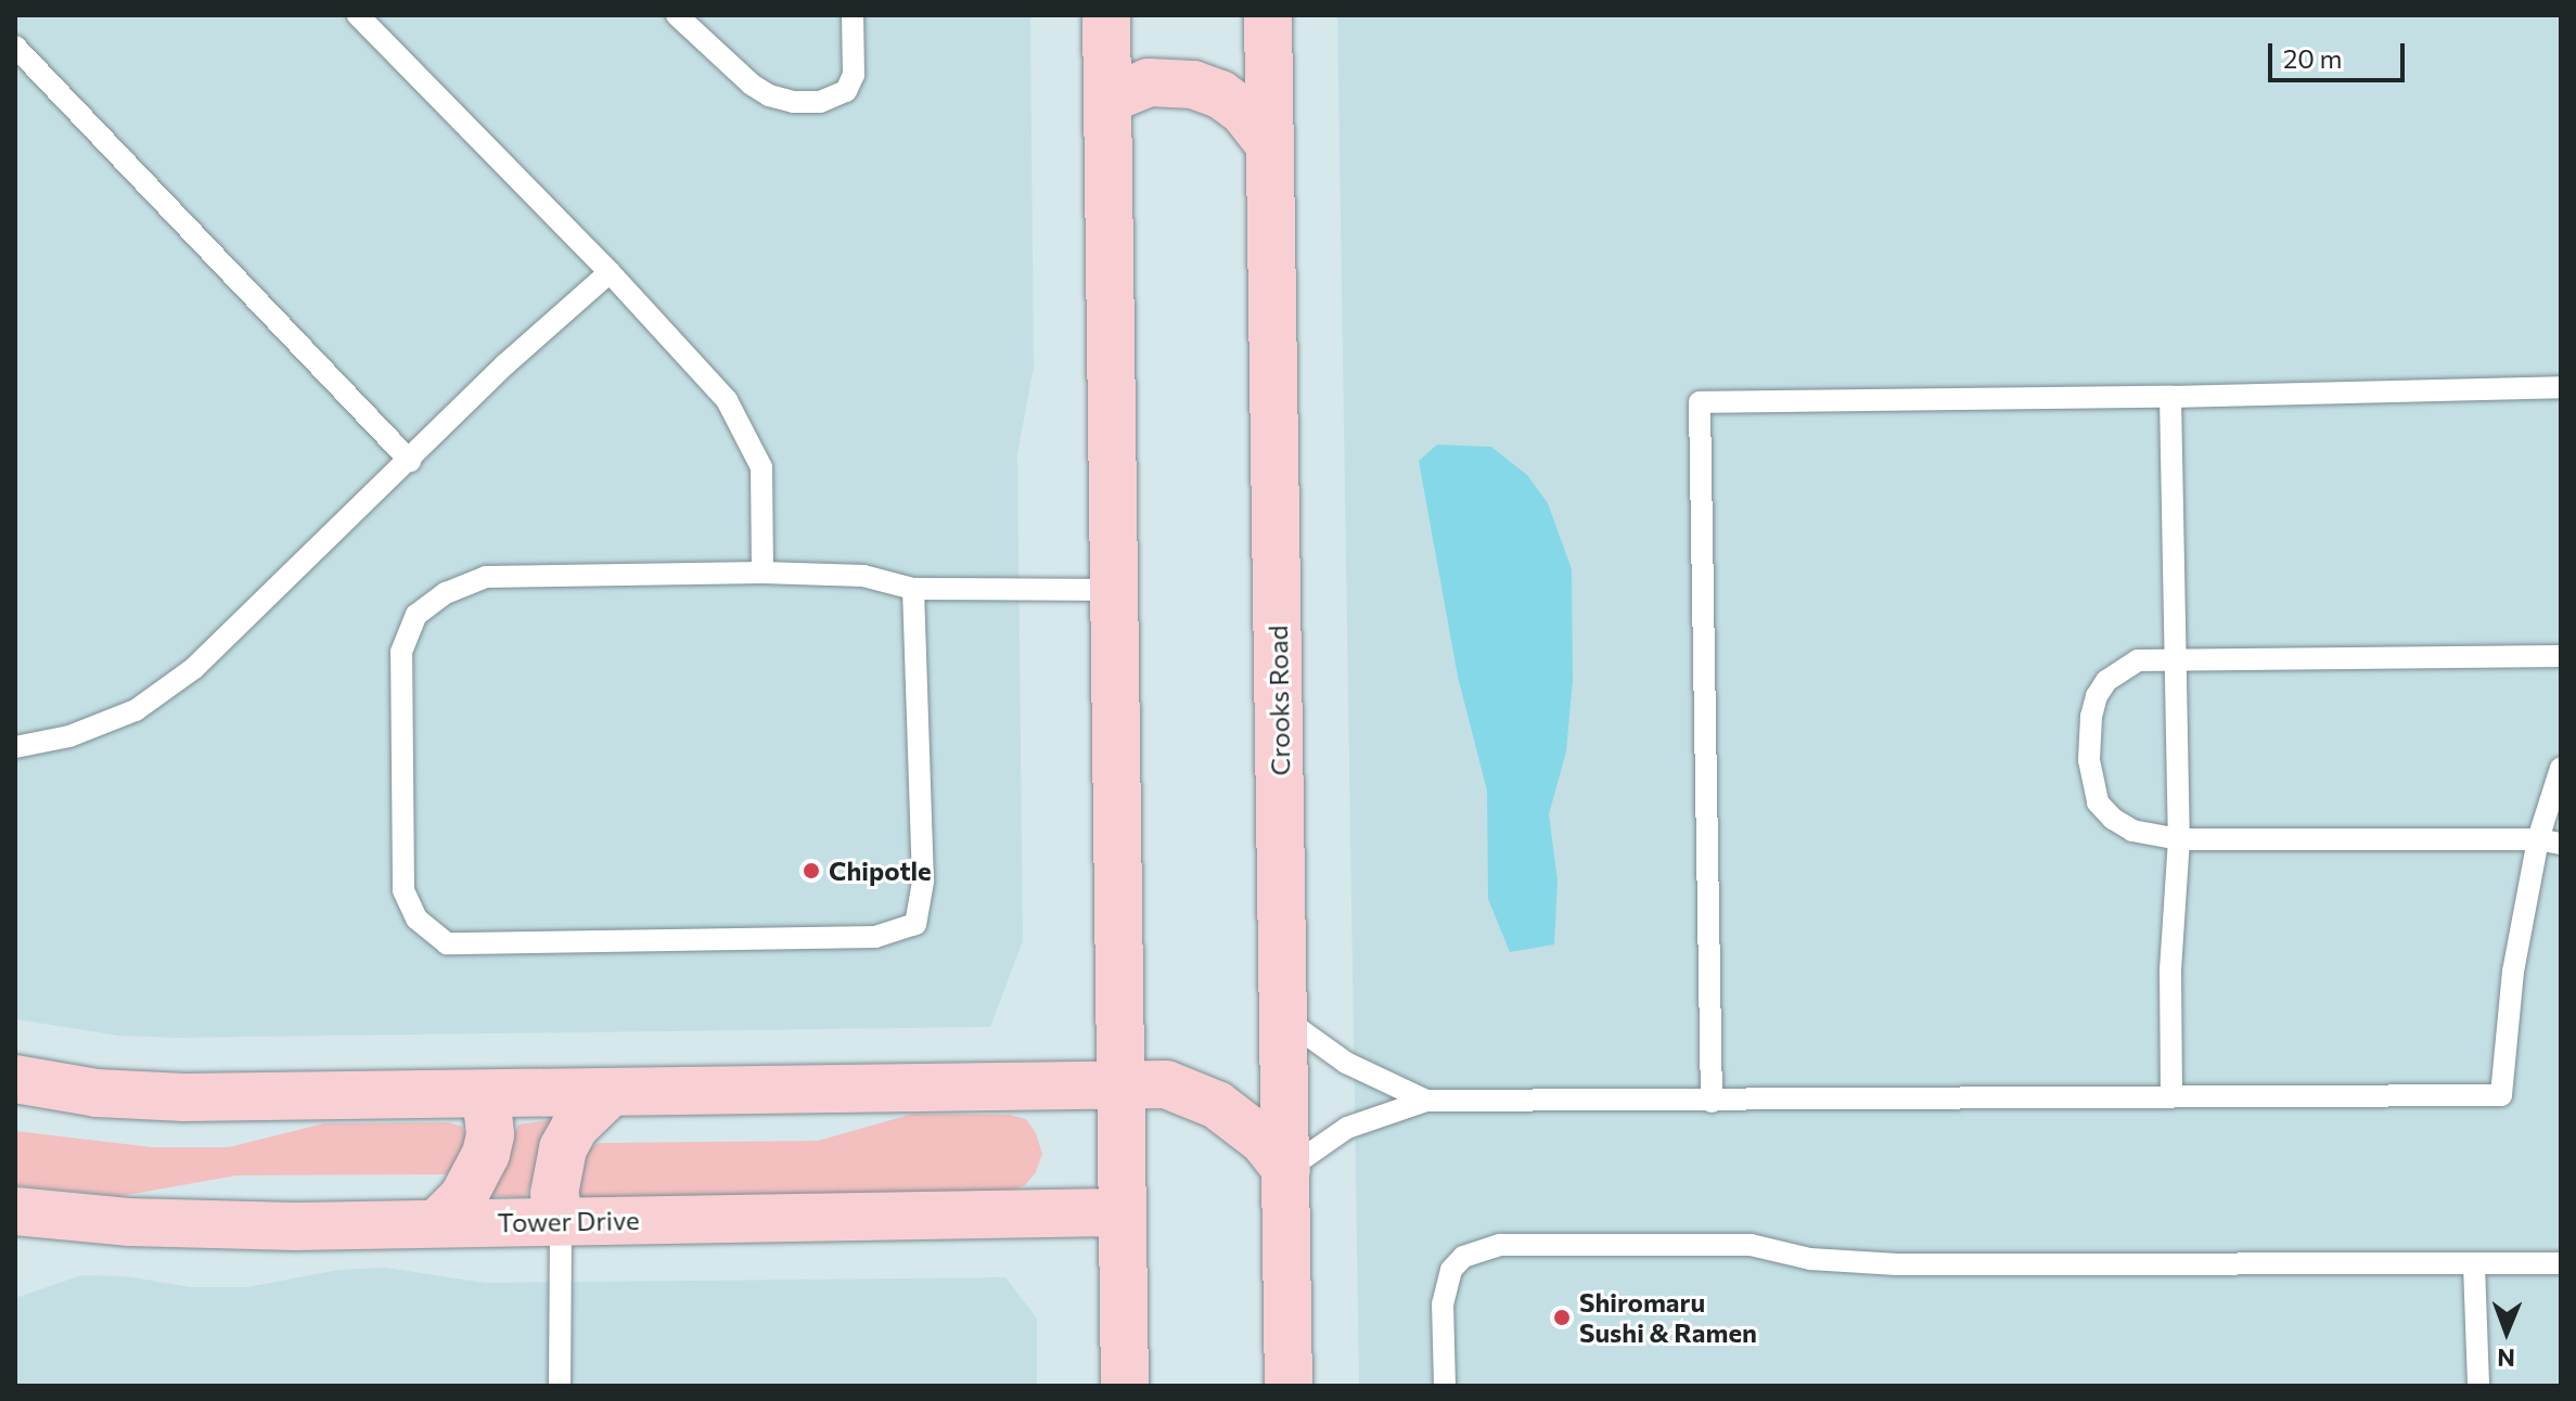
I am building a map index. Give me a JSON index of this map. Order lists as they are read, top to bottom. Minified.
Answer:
{"streets":{"main road":["Crooks Road","Tower Drive"]},"places":["Chipotle","Shiromaru Sushi & Ramen"],"scale_bar":"20 m","north":"bottom"}
